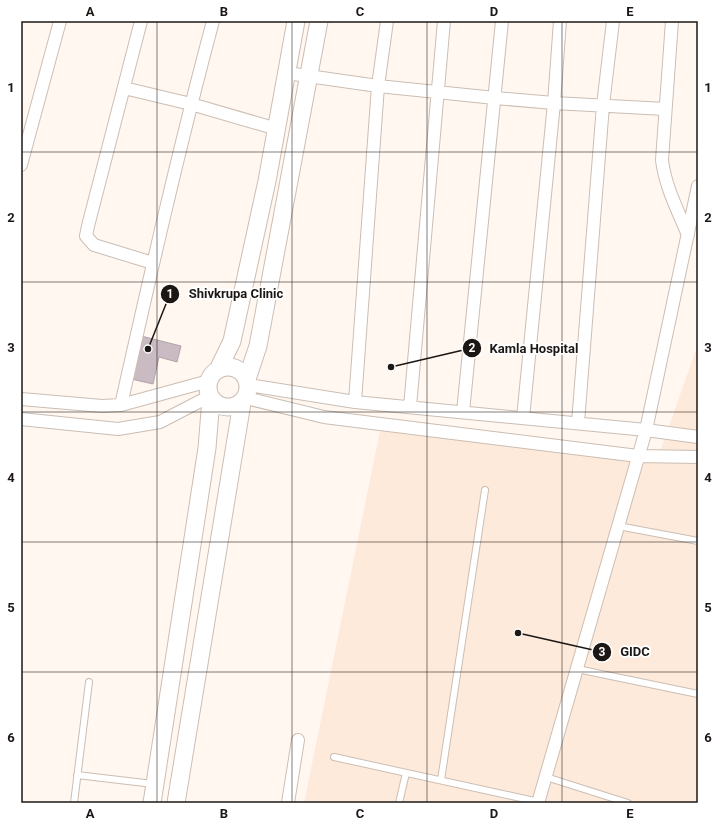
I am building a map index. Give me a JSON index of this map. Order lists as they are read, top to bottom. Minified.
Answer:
{"places":["Shivkrupa Clinic","Kamla Hospital","GIDC"],"grid":{"columns":["A","B","C","D","E"],"rows":["1","2","3","4","5","6"]}}
